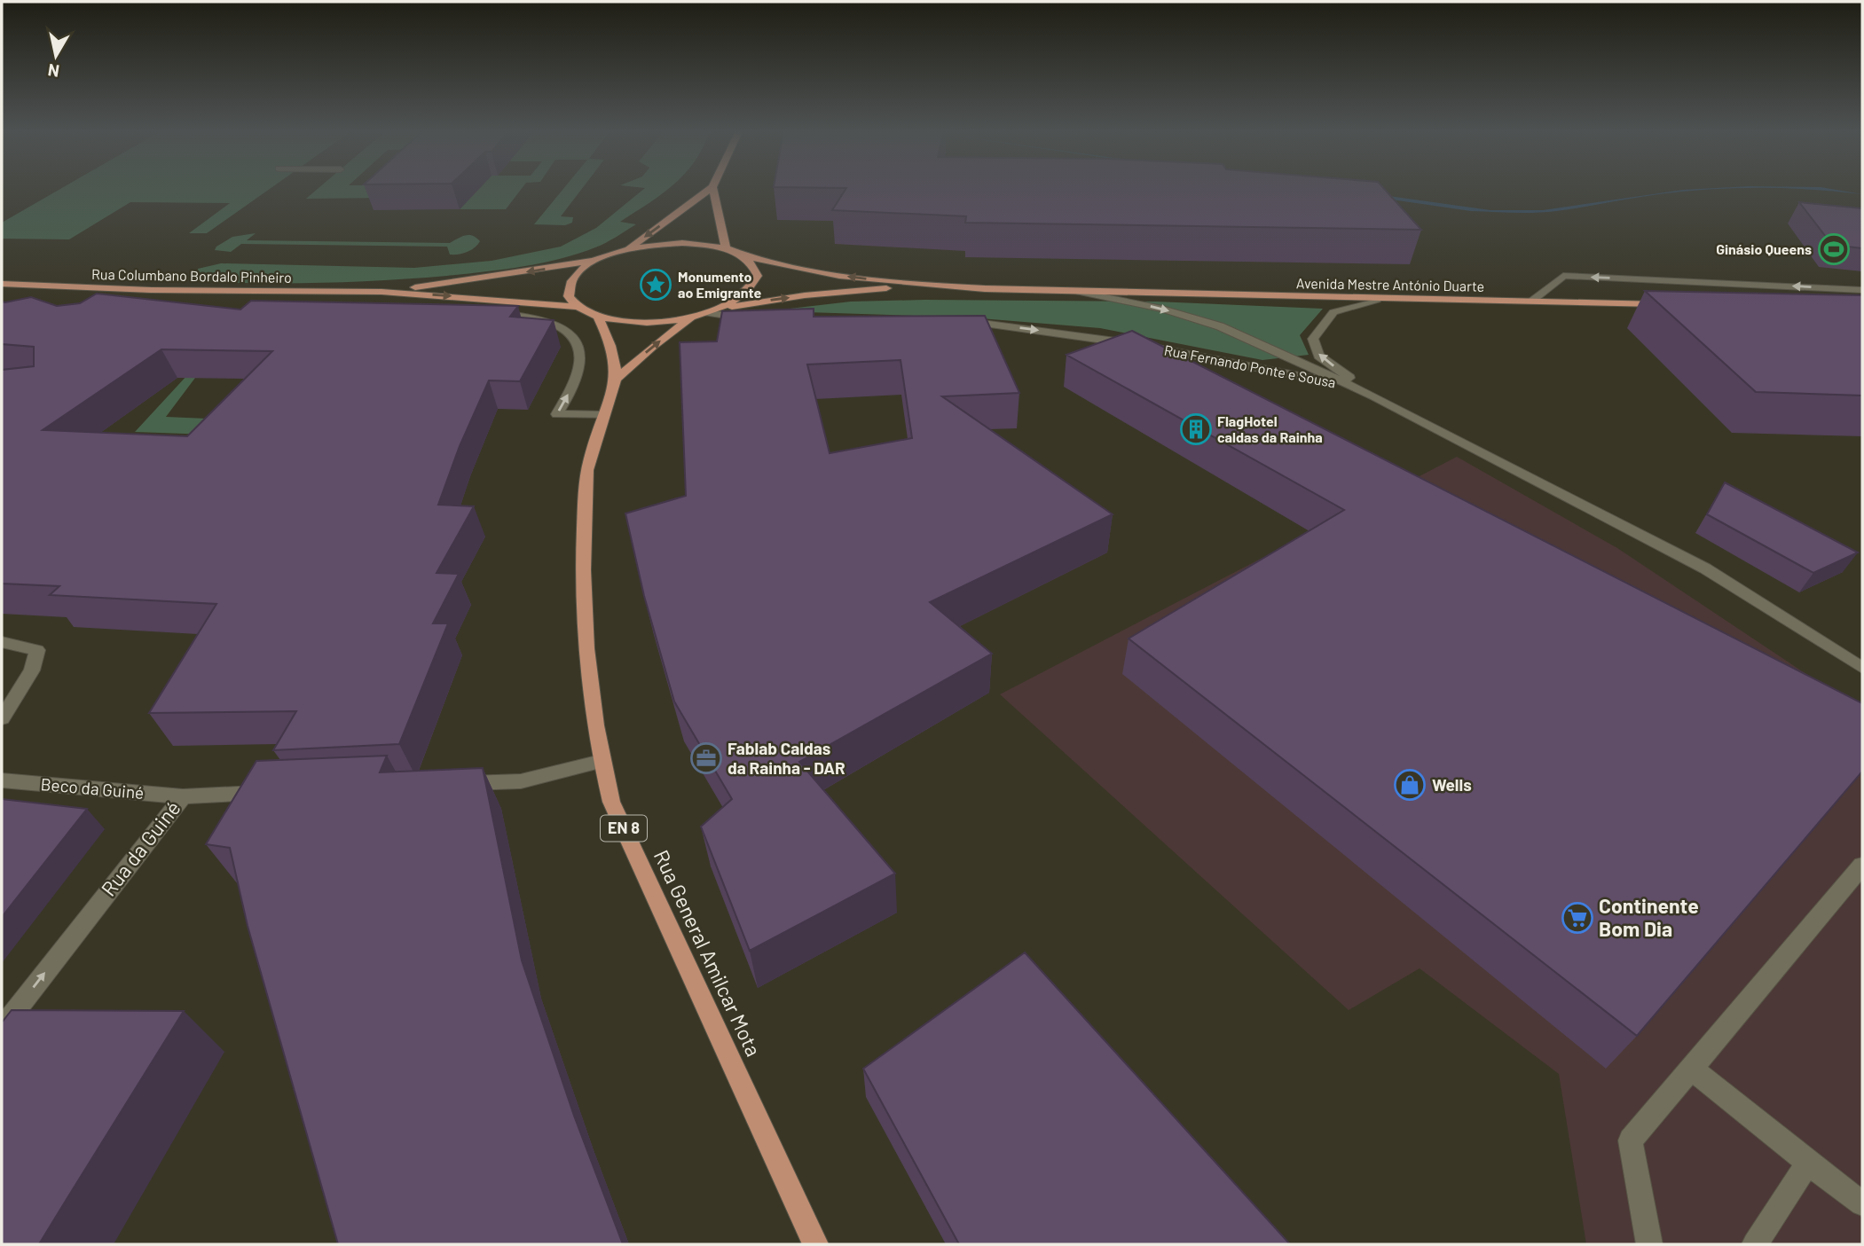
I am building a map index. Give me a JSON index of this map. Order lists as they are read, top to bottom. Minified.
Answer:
{"streets":{"main road":["Rua Columbano Bordalo Pinheiro","Avenida Mestre António Duarte","EN 8","Rua General Amilcar Mota"],"street":["Rua Fernando Ponte e Sousa","Beco da Guiné","Rua da Guiné"]},"crossings":[["Avenida Mestre António Duarte","Rua Fernando Ponte e Sousa"],["Beco da Guiné","Rua da Guiné"]],"one_way":["Rua da Guiné"],"places":{"sports":["Ginásio Queens"],"place":["Monumento ao Emigrante"],"building":["FlagHotel caldas da Rainha"],"office":["Fablab Caldas da Rainha - DAR"],"shop":["Wells"],"supermarket":["Continente Bom Dia"]},"north":"bottom"}
